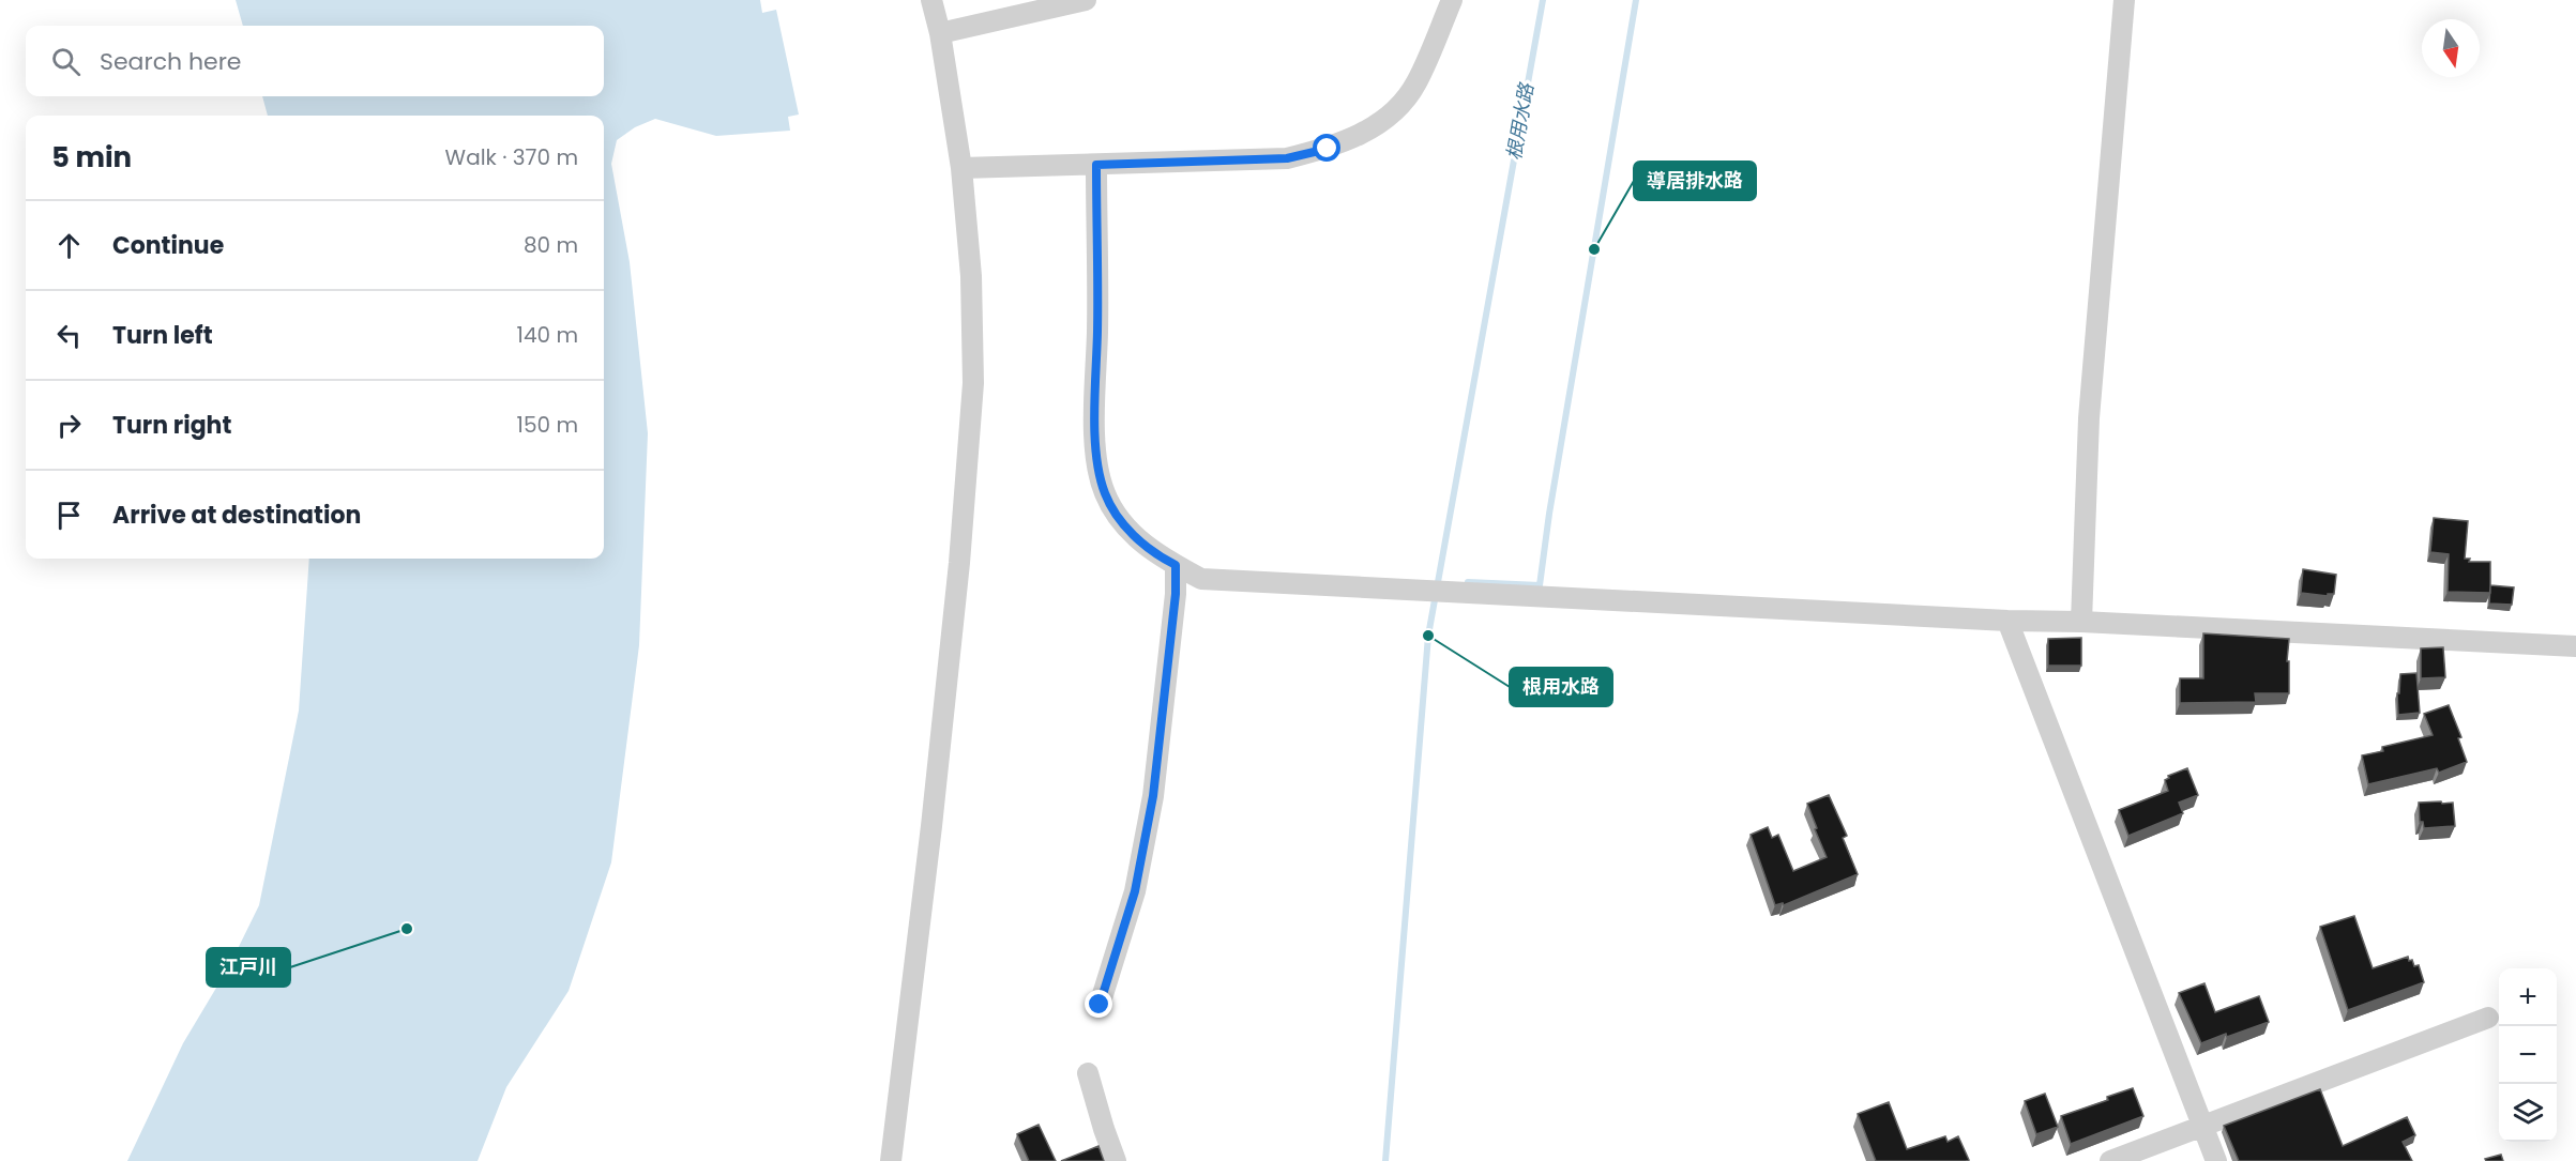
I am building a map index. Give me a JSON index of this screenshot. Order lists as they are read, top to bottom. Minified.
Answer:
{"water":["根用水路"],"places":["導居排水路","根用水路","江戸川"],"north":"bottom","page":{"search":"Search here","heading":["5 min","Walk · 370 m"],"list":[["Continue","80 m"],["Turn left","140 m"],["Turn right","150 m"],"Arrive at destination"],"map_buttons":["+","−"]}}
